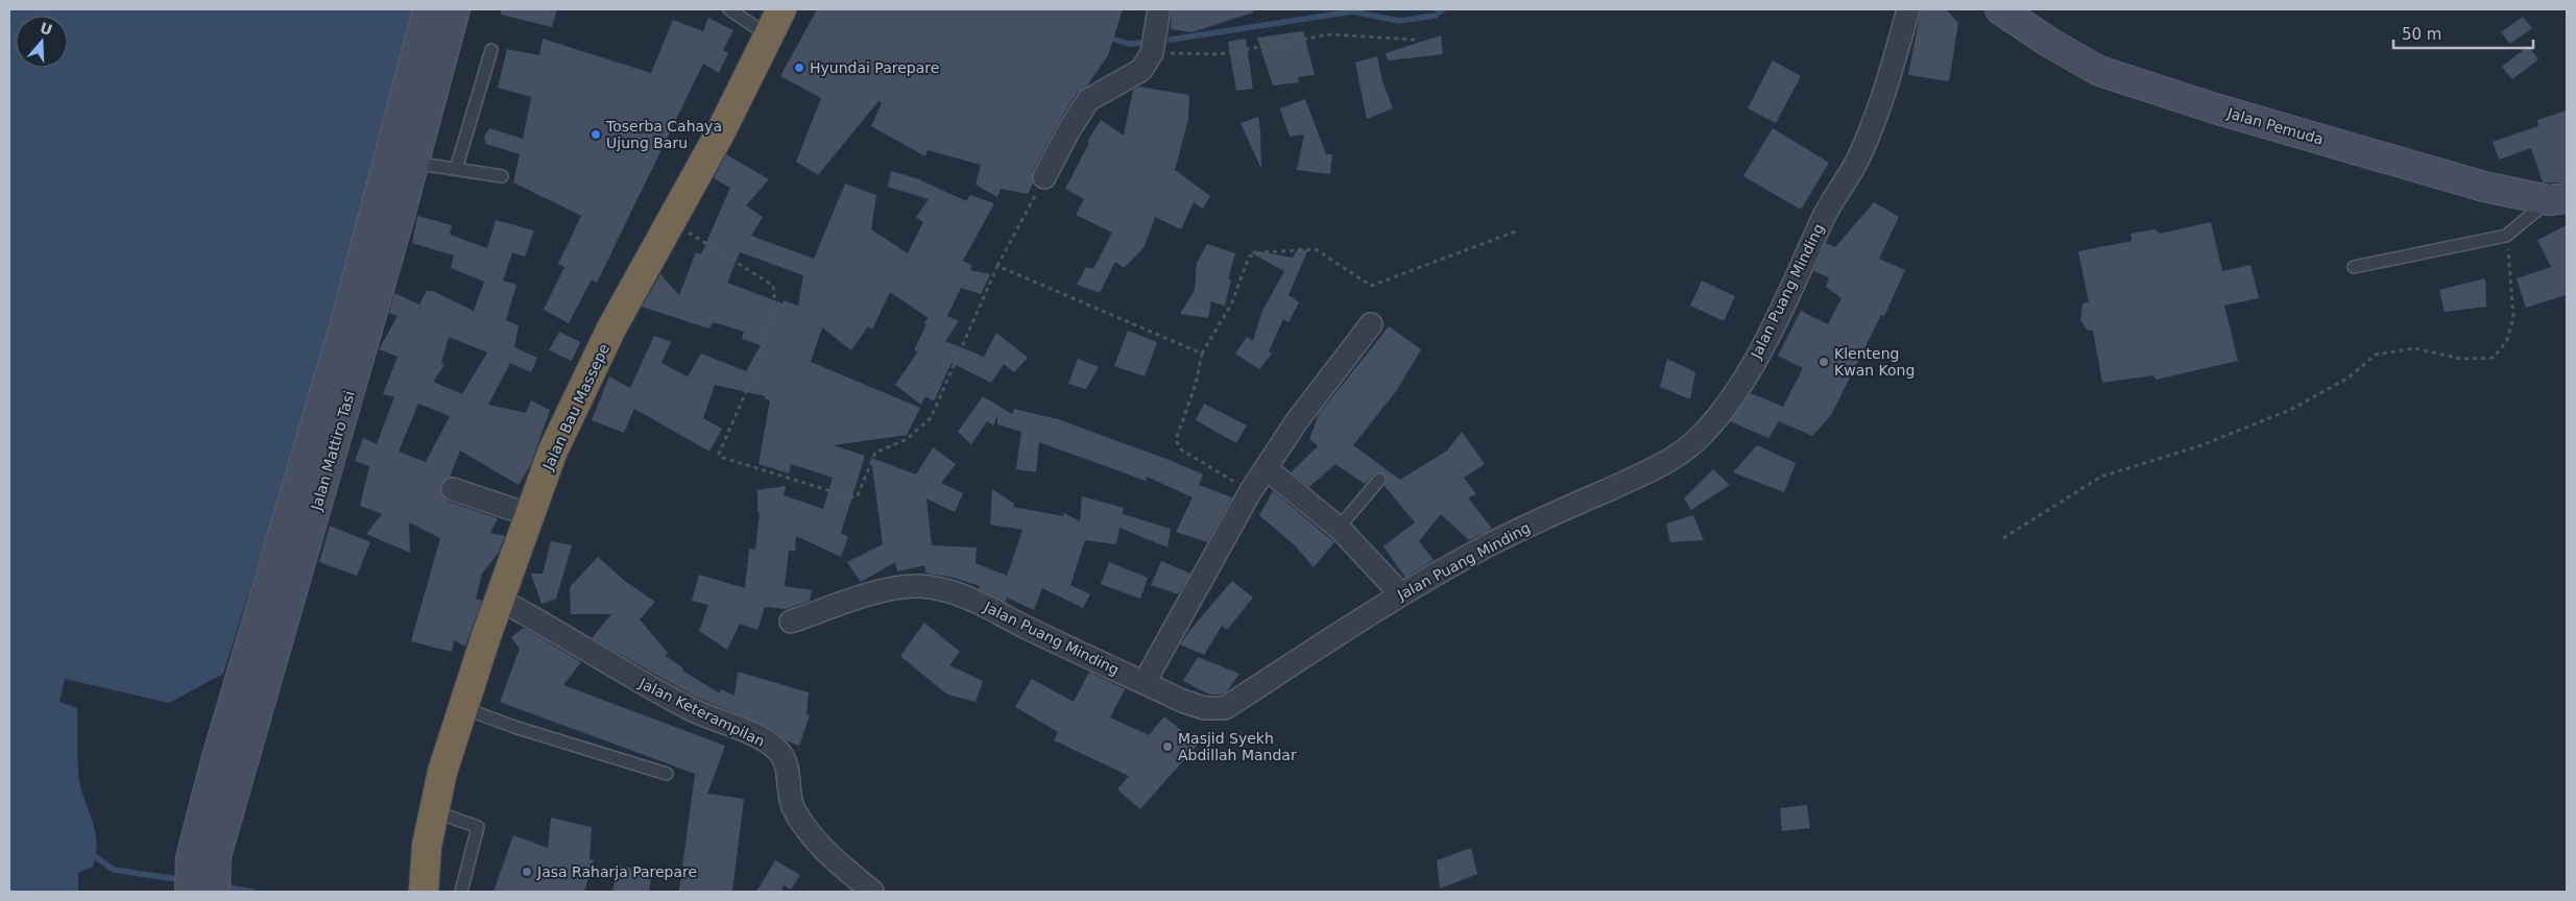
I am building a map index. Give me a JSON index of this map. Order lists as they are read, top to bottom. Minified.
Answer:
{"streets":{"highway":["Jalan Bau Massepe"],"main road":["Jalan Pemuda","Jalan Mattiro Tasi"],"street":["Jalan Puang Minding","Jalan Keterampilan"]},"crossings":[["Jalan Bau Massepe","Jalan Keterampilan"]],"places":["Hyundai Parepare","Toserba Cahaya Ujung Baru","Klenteng Kwan Kong","Masjid Syekh Abdillah Mandar","Jasa Raharja Parepare"],"scale_bar":"50 m","north":"top"}
